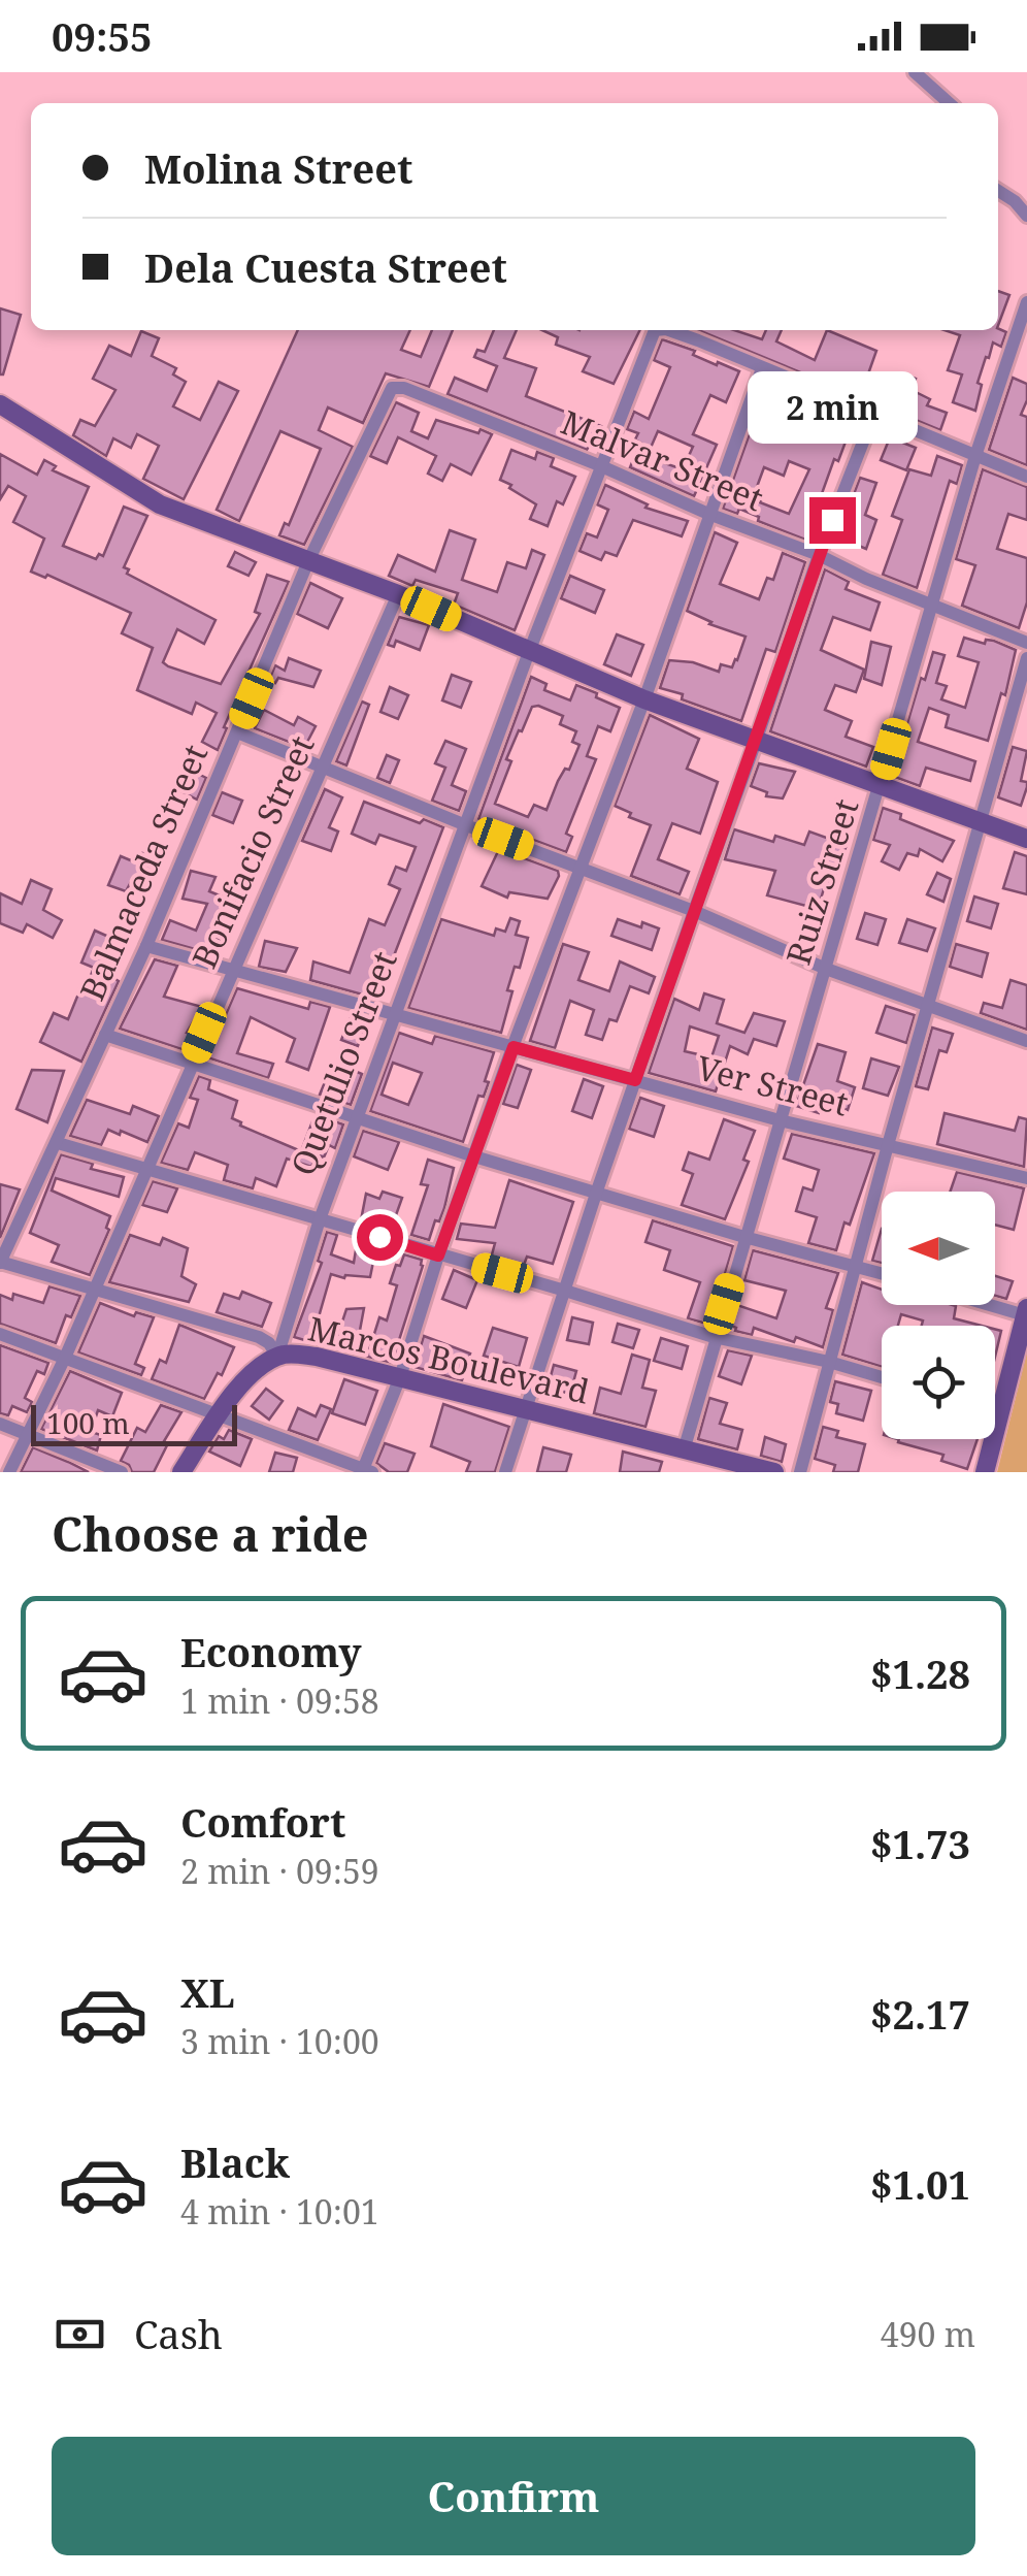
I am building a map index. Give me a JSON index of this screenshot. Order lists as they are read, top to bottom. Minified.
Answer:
{"streets":{"main road":["Marcos Boulevard"],"street":["Malvar Street","Bonifacio Street","Balmaceda Street","Ruiz Street","Quetulio Street","Ver Street"]},"crossings":[["Malvar Street","Balmaceda Street"],["Malvar Street","Ruiz Street"],["Malvar Street","Quetulio Street"],["Bonifacio Street","Ver Street"],["Bonifacio Street","Marcos Boulevard"],["Balmaceda Street","Ver Street"],["Balmaceda Street","Marcos Boulevard"],["Ruiz Street","Ver Street"],["Ruiz Street","Marcos Boulevard"],["Quetulio Street","Ver Street"],["Quetulio Street","Marcos Boulevard"]],"scale_bar":"100 m","north":"left","page":{"status":"09:55","banner":["Molina Street","Dela Cuesta Street"],"bubble":"2 min","scale":"100 m","heading":"Choose a ride","list":[{"name":"Economy","note":"1 min · 09:58","value":"$1.28"},{"name":"Comfort","note":"2 min · 09:59","value":"$1.73"},{"name":"XL","note":"3 min · 10:00","value":"$2.17"},{"name":"Black","note":"4 min · 10:01","value":"$1.01"}],"pay":["Cash","490 m"],"buttons":"Confirm"}}
